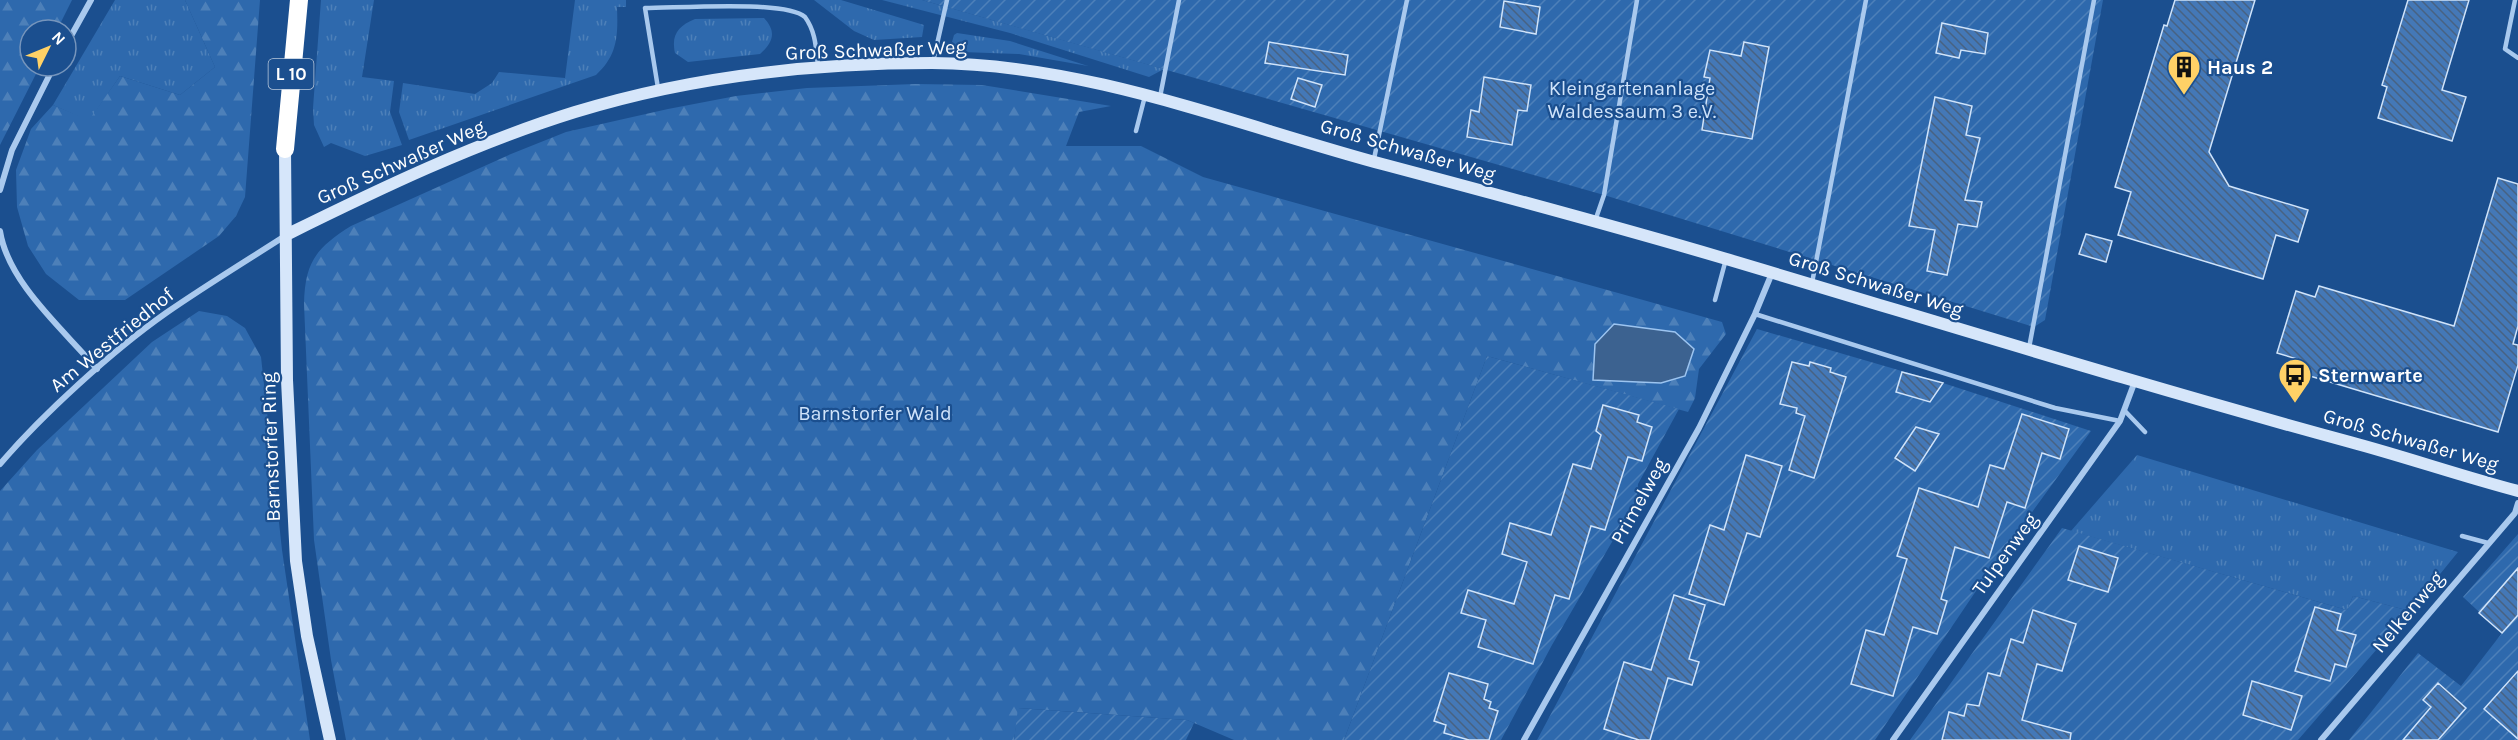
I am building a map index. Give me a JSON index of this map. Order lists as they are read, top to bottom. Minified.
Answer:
{"streets":{"highway":["L 10"],"street":["Groß Schwaßer Weg","Am Westfriedhof","Barnstorfer Ring","Primelweg","Tulpenweg","Nelkenweg"]},"crossings":[["Groß Schwaßer Weg","Am Westfriedhof"],["Groß Schwaßer Weg","Barnstorfer Ring"],["Groß Schwaßer Weg","Primelweg"],["Groß Schwaßer Weg","Tulpenweg"],["L 10","Barnstorfer Ring"],["Am Westfriedhof","Barnstorfer Ring"]],"parks":["Kleingartenanlage Waldessaum 3 e.V.","Barnstorfer Wald"],"places":{"building":["Haus 2"],"bus stop":["Sternwarte"]},"north":"top right"}
